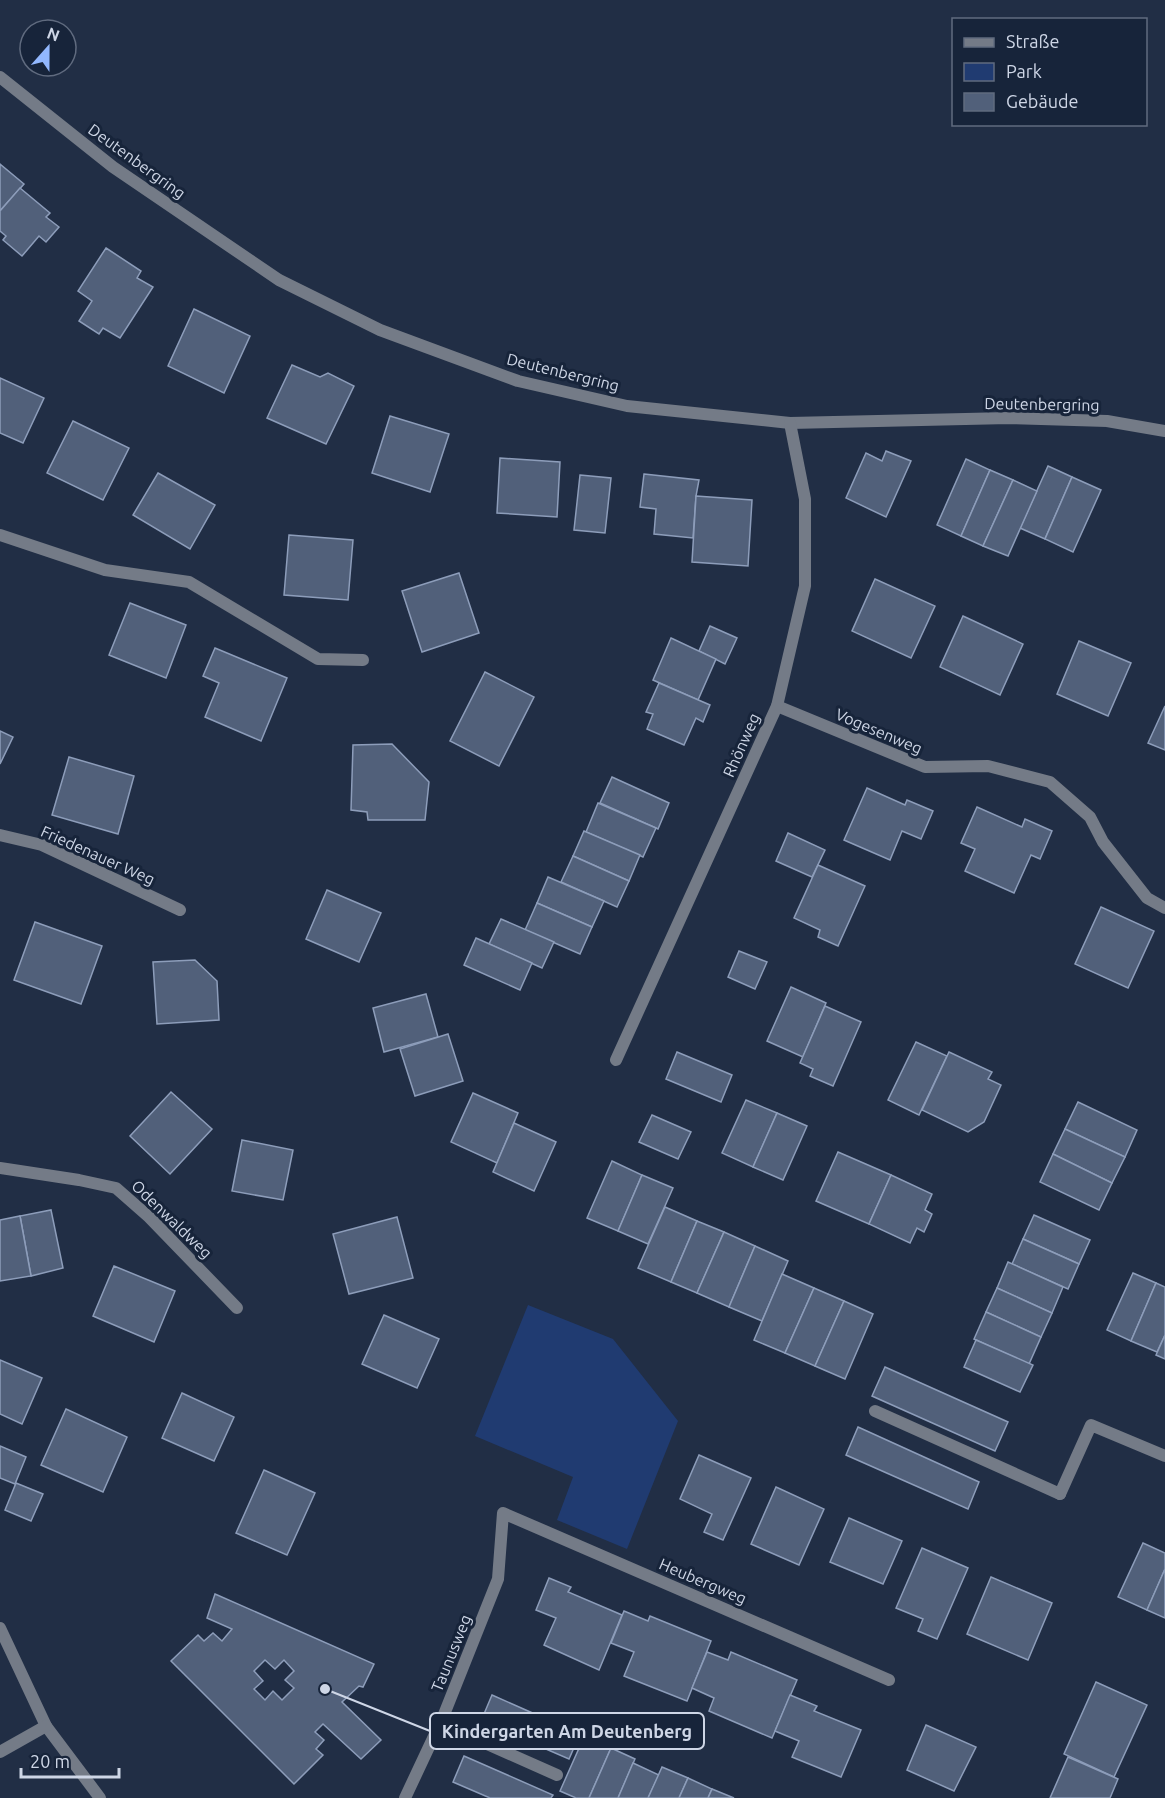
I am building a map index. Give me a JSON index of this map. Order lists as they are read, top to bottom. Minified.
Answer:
{"streets":{"street":["Deutenbergring","Vogesenweg","Rhönweg","Friedenauer Weg","Odenwaldweg","Heubergweg","Taunusweg"]},"crossings":[["Deutenbergring","Rhönweg"],["Vogesenweg","Rhönweg"],["Heubergweg","Taunusweg"]],"places":["Kindergarten Am Deutenberg"],"legend":["Straße","Park","Gebäude"],"scale_bar":"20 m","north":"top"}
